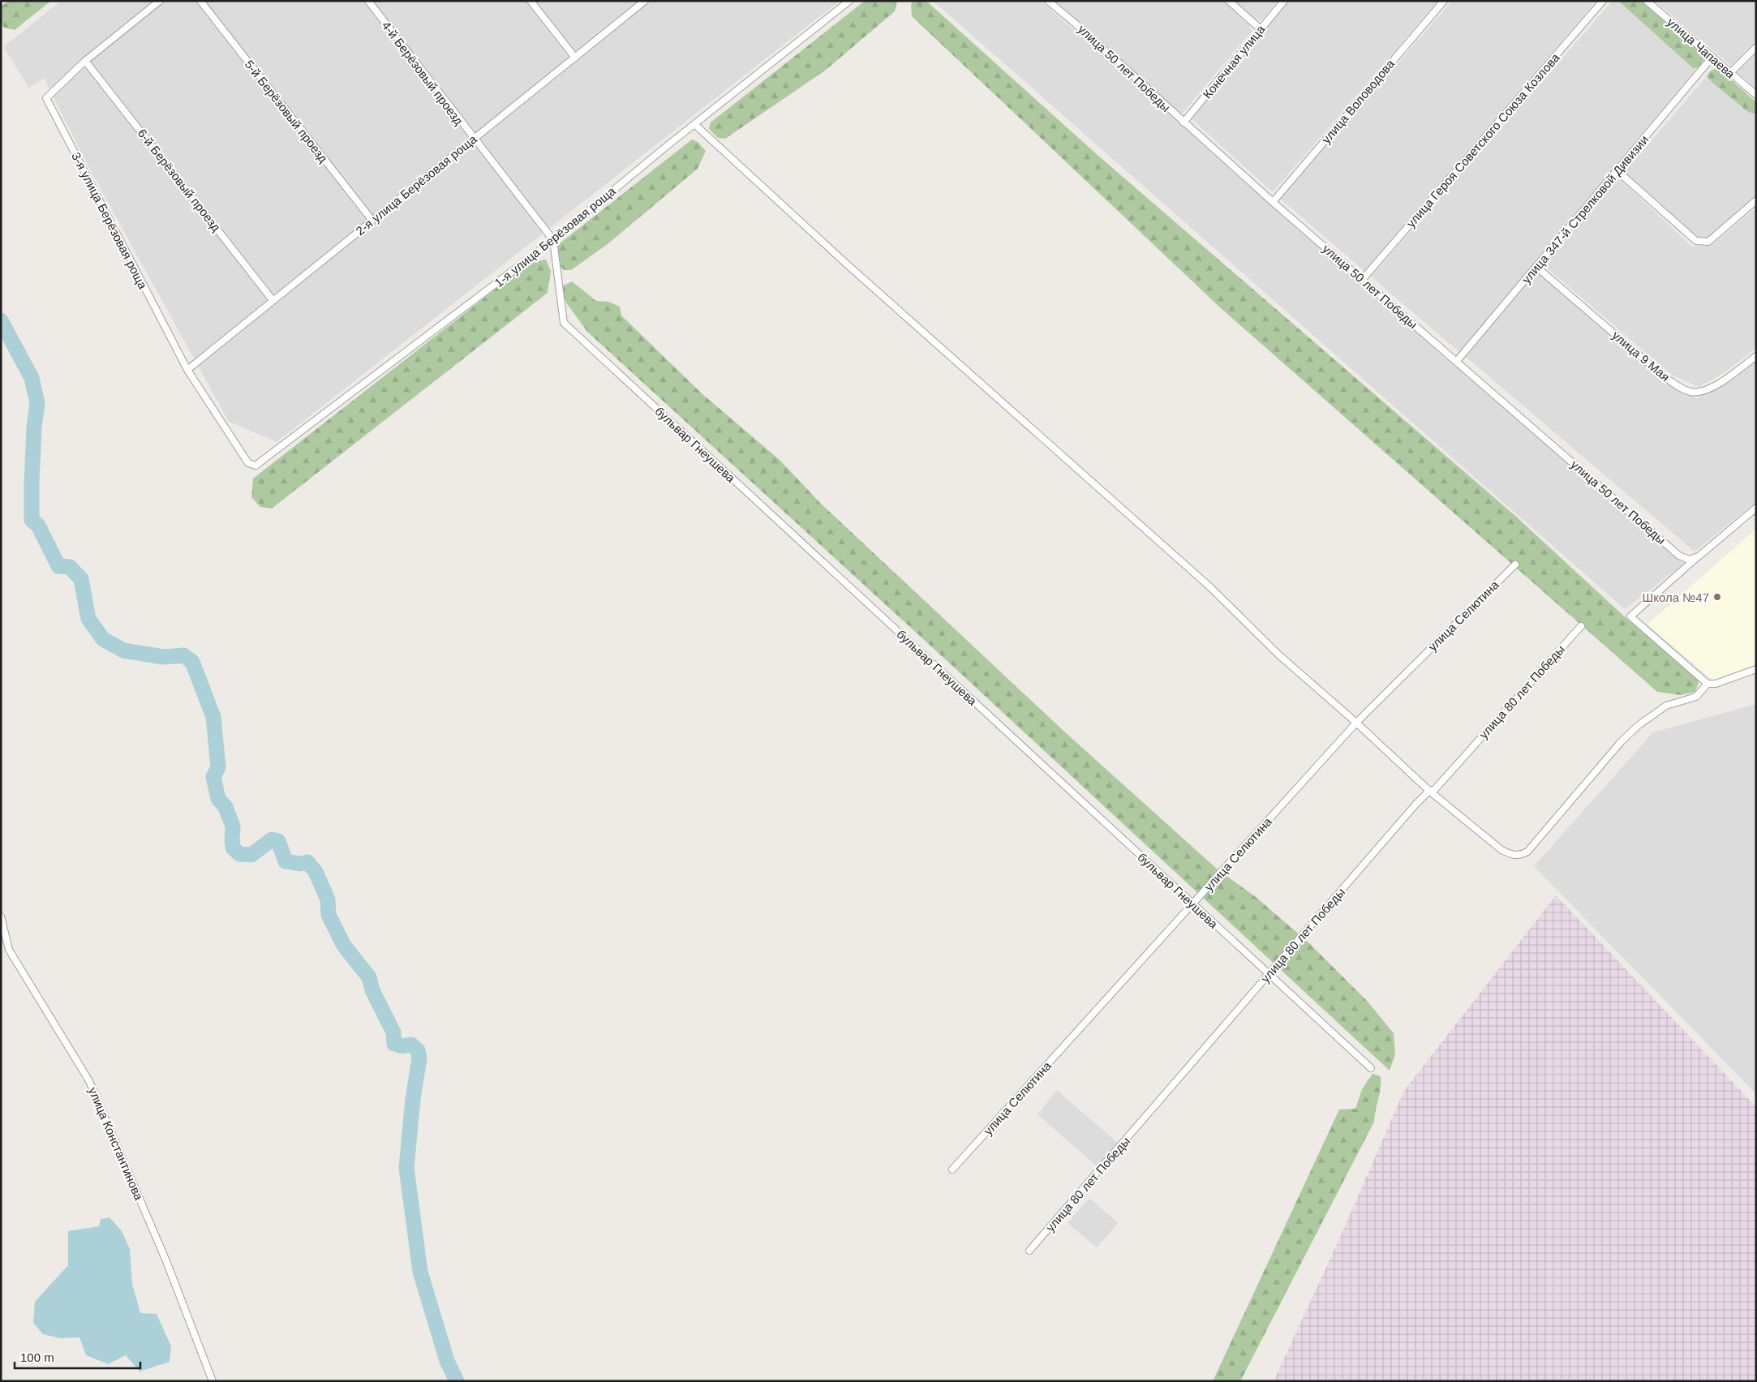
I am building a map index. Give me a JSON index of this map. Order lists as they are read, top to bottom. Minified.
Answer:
{"streets":{"street":["улица Чапаева","Конечная улица","улица 50 лет Победы","4-й Берёзовый проезд","улица Воловодова","5-й Берёзовый проезд","улица Героя Советского Союза Козлова","6-й Берёзовый проезд","2-я улица Берёзовая роща","улица 347-й Стрелковой Дивизии","3-я улица Берёзовая роща","1-я улица Берёзовая роща","улица 9 Мая","бульвар Гнеушева","улица Селютина","улица 80 лет Победы","улица Константинова"]},"crossings":[["улица Чапаева","улица 347-й Стрелковой Дивизии"],["Конечная улица","улица 50 лет Победы"],["улица 50 лет Победы","улица Воловодова"],["улица 50 лет Победы","улица Героя Советского Союза Козлова"],["улица 50 лет Победы","улица 347-й Стрелковой Дивизии"],["4-й Берёзовый проезд","2-я улица Берёзовая роща"],["4-й Берёзовый проезд","1-я улица Берёзовая роща"],["4-й Берёзовый проезд","бульвар Гнеушева"],["5-й Берёзовый проезд","2-я улица Берёзовая роща"],["6-й Берёзовый проезд","2-я улица Берёзовая роща"],["6-й Берёзовый проезд","3-я улица Берёзовая роща"],["2-я улица Берёзовая роща","3-я улица Берёзовая роща"],["улица 347-й Стрелковой Дивизии","улица 9 Мая"],["3-я улица Берёзовая роща","1-я улица Берёзовая роща"],["1-я улица Берёзовая роща","бульвар Гнеушева"],["бульвар Гнеушева","улица Селютина"],["бульвар Гнеушева","улица 80 лет Победы"]],"places":["Школа №47"],"scale_bar":"100 m"}
